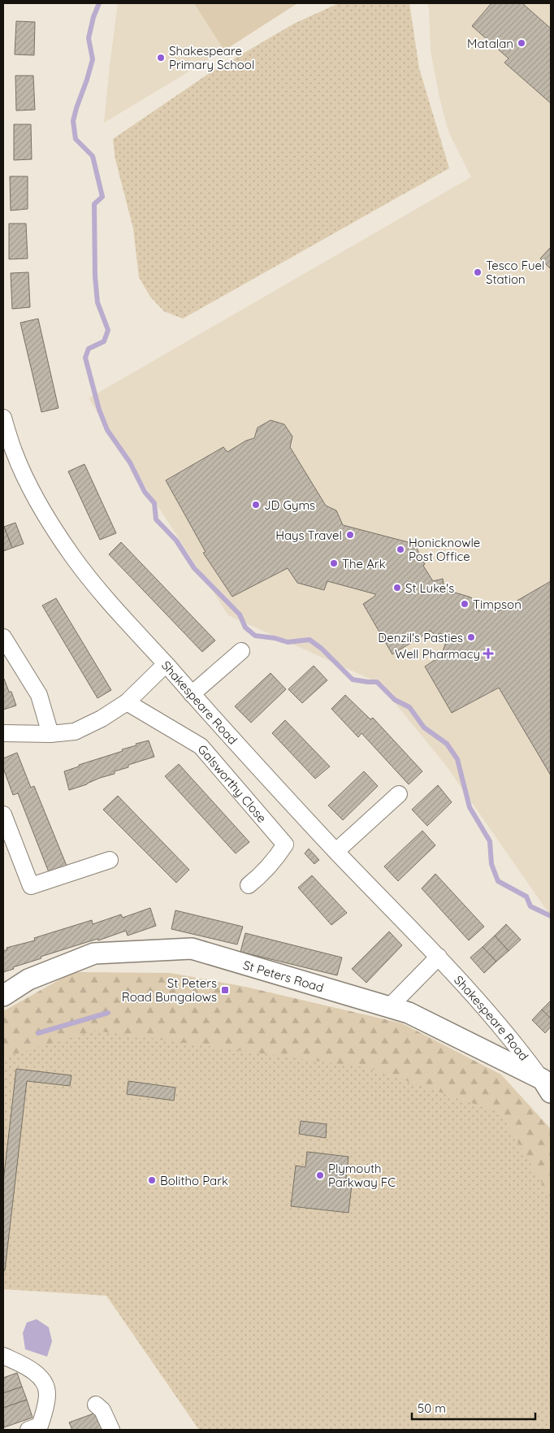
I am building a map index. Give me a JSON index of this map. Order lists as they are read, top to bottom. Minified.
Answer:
{"streets":{"street":["Shakespeare Road","Galsworthy Close","St Peters Road"]},"crossings":[["Shakespeare Road","St Peters Road"]],"places":{"other":["Matalan","Shakespeare Primary School","Tesco Fuel Station","JD Gyms","Hays Travel","Honicknowle Post Office","The Ark","St Luke's","Timpson","Denzil's Pasties","Plymouth Parkway FC","Bolitho Park"],"health":["Well Pharmacy"],"transit":["St Peters Road Bungalows"]},"scale_bar":"50 m"}
